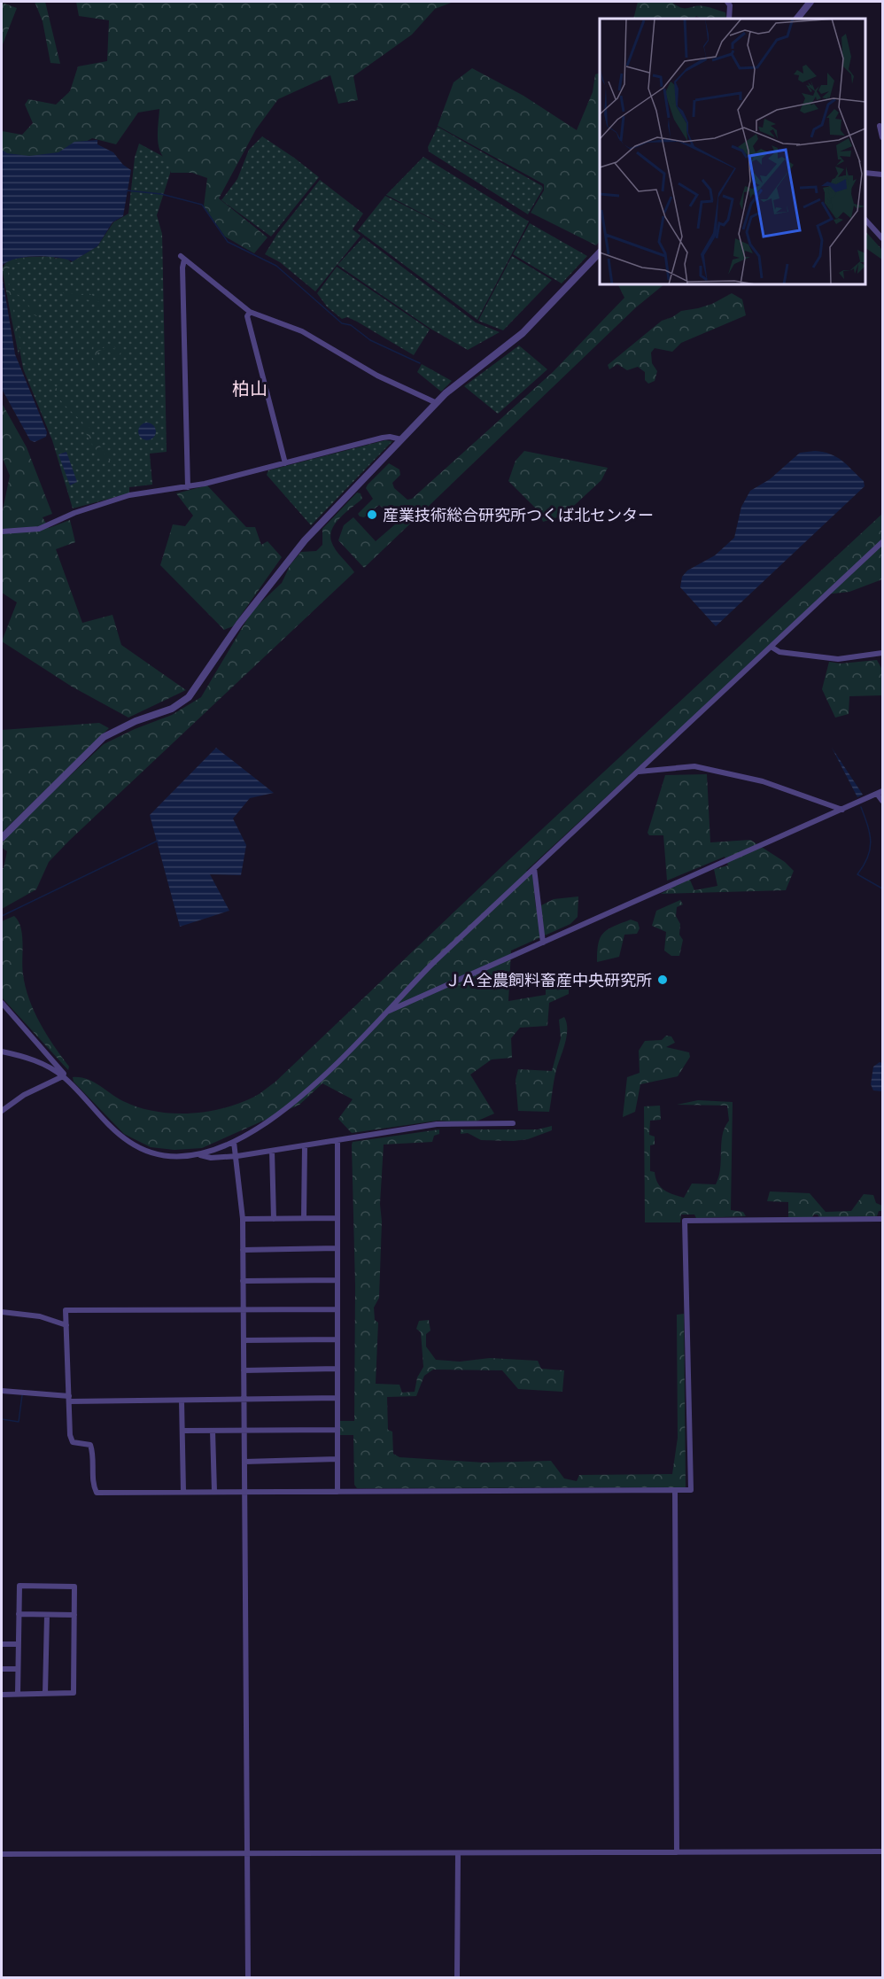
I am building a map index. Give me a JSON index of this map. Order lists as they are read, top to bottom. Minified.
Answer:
{"districts":["柏山"],"places":["産業技術総合研究所つくば北センター","ＪＡ全農飼料畜産中央研究所"]}
